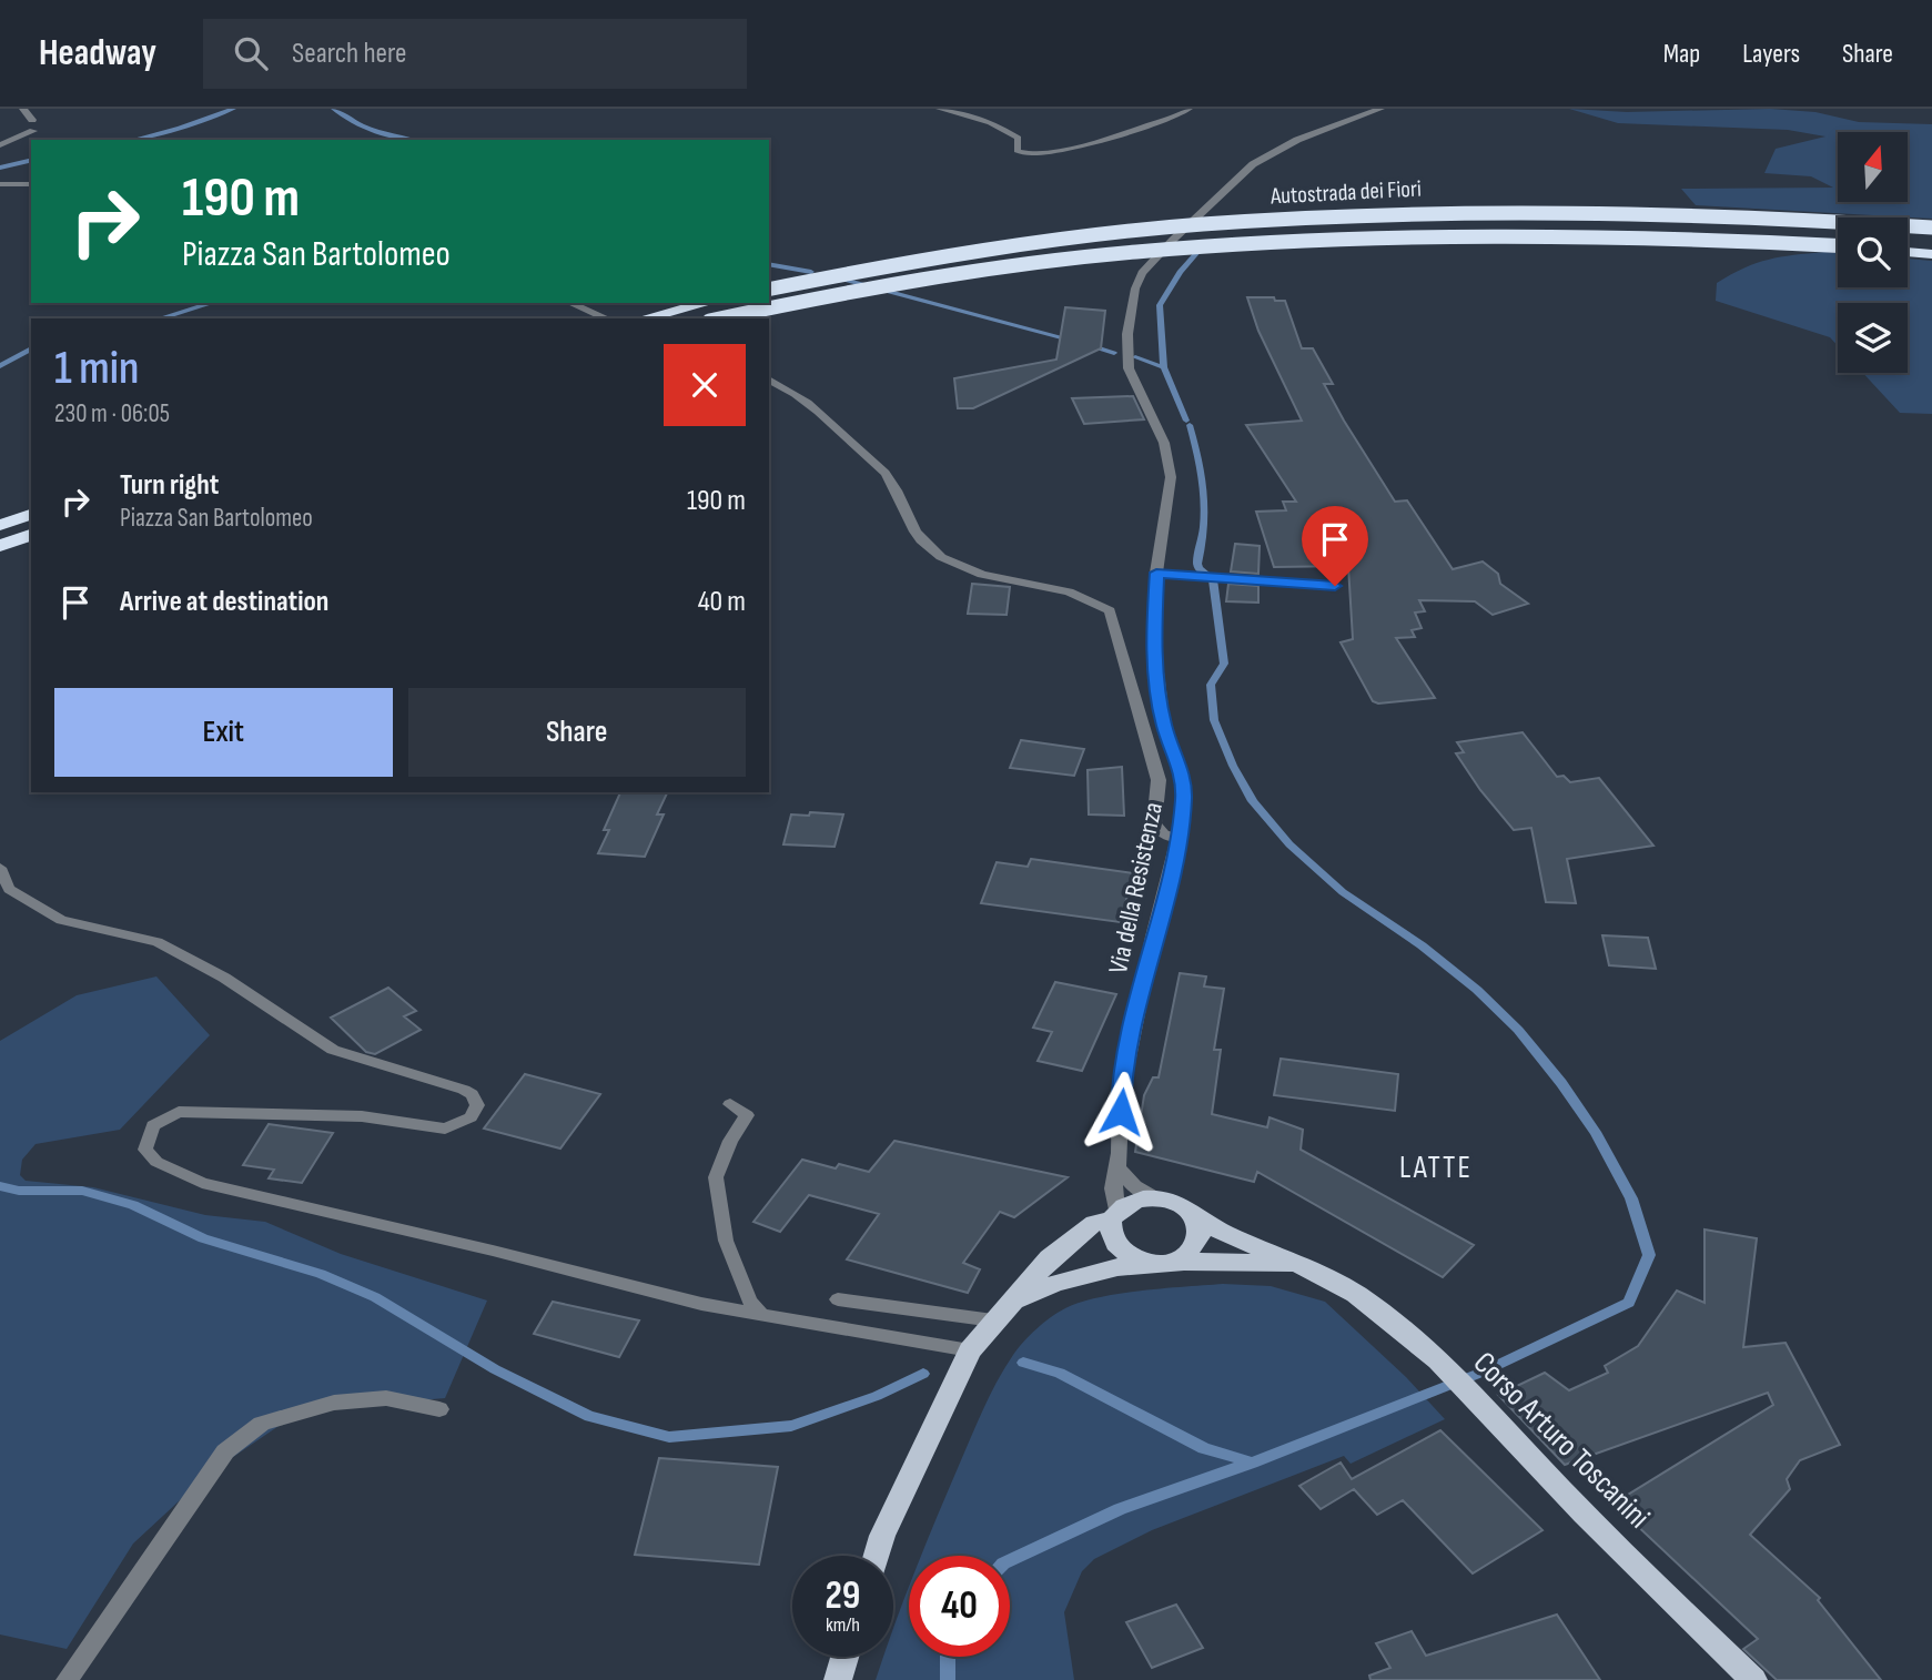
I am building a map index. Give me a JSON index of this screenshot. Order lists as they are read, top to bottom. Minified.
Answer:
{"streets":{"highway":["Autostrada dei Fiori"],"main road":["Corso Arturo Toscanini"],"street":["Via della Resistenza"]},"crossings":[["Via della Resistenza","Corso Arturo Toscanini"]],"districts":["LATTE"],"north":"top","page":{"header":"Headway","search":"Search here","nav":["Map","Layers","Share"],"turn":["190 m","Piazza San Bartolomeo"],"heading":["1 min","230 m · 06:05"],"list":[{"name":"Turn right","note":"Piazza San Bartolomeo","value":"190 m"},{"name":"Arrive at destination","value":"40 m"}],"buttons":["Exit","Share"],"speed":"29 km/h","limit":"40"}}
